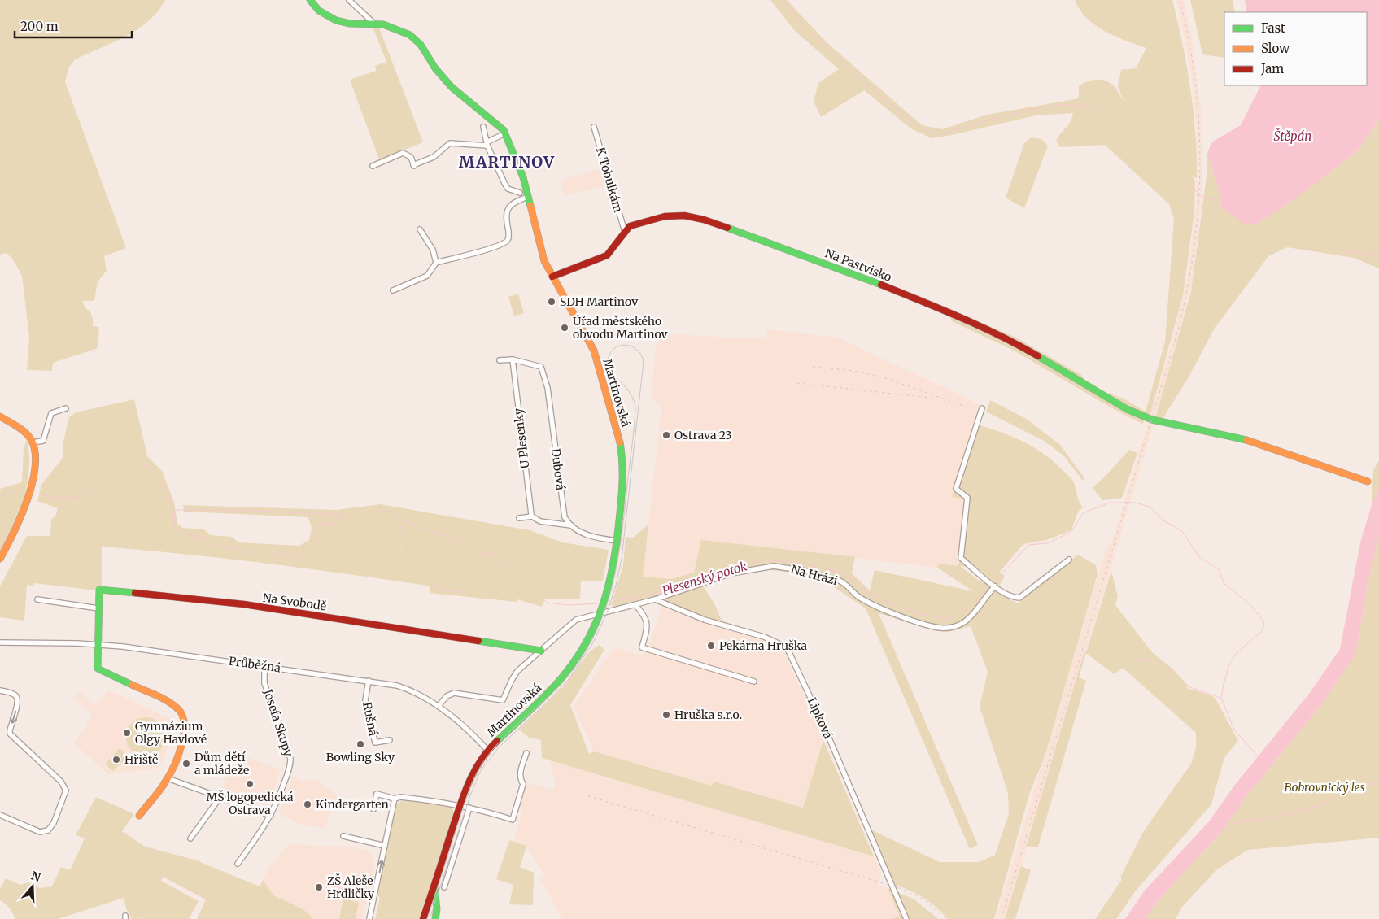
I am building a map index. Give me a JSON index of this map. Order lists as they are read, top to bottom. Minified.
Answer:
{"streets":{"street":["K Tobulkám","Na Pastvisko","Martinovská","U Plesenky","Dubová","Na Hrázi","Na Svobodě","Průběžná","Lipková","Rušná","Josefa Skupy"]},"crossings":[["K Tobulkám","Na Pastvisko"],["Na Pastvisko","Martinovská"],["Martinovská","Na Hrázi"],["Martinovská","Průběžná"],["U Plesenky","Dubová"],["Na Hrázi","Lipková"],["Na Svobodě","Průběžná"],["Průběžná","Rušná"],["Průběžná","Josefa Skupy"]],"districts":["MARTINOV"],"water":["Štěpán","Plesenský potok"],"parks":["Bobrovnický les"],"places":["SDH Martinov","Úřad městského obvodu Martinov","Ostrava 23","Pekárna Hruška","Hruška s.r.o.","Gymnázium Olgy Havlové","Bowling Sky","Hřiště","Dům dětí a mládeže","MŠ logopedická Ostrava","Kindergarten","ZŠ Aleše Hrdličky"],"legend":["Fast","Slow","Jam"],"scale_bar":"200 m","north":"top"}
